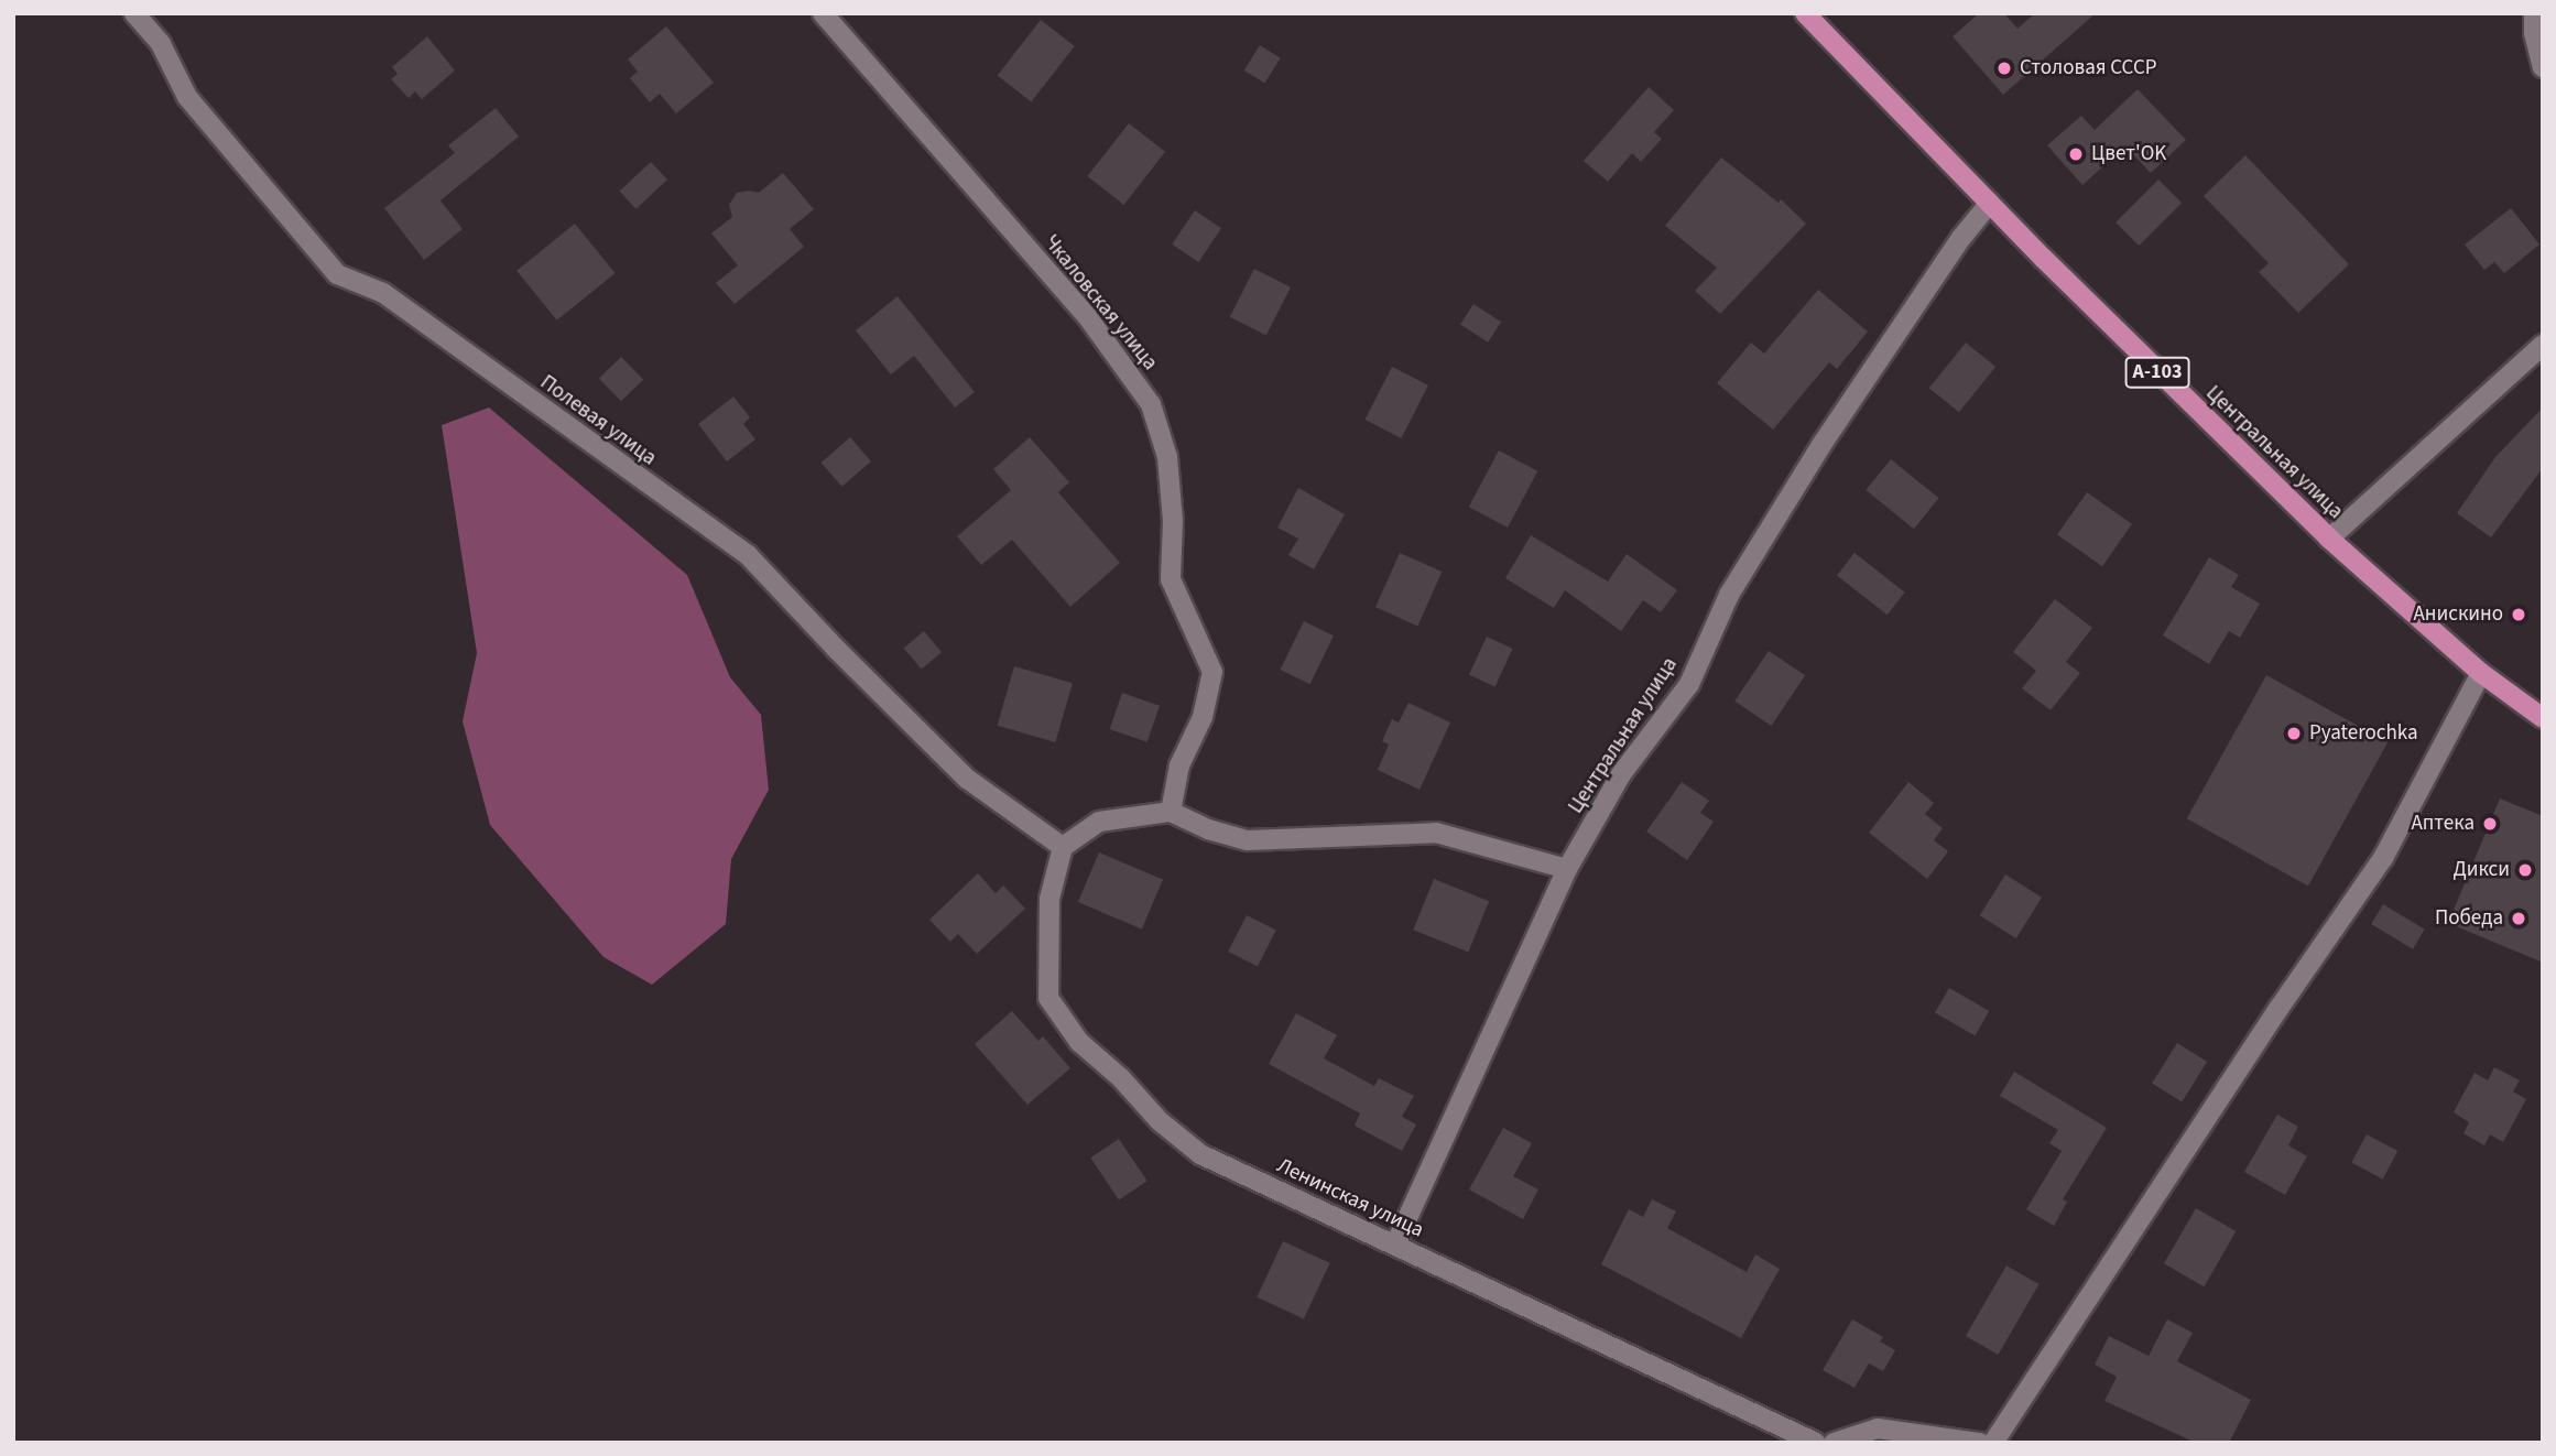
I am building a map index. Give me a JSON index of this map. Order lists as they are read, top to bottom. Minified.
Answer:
{"streets":{"main road":["А-103","Центральная улица"],"street":["Чкаловская улица","Полевая улица","Ленинская улица"]},"crossings":[["Полевая улица","Ленинская улица"],["Центральная улица","Ленинская улица"]],"places":["Столовая СССР","Цвет'OK","Анискино","Pyaterochka","Аптека","Дикси","Победа"]}
